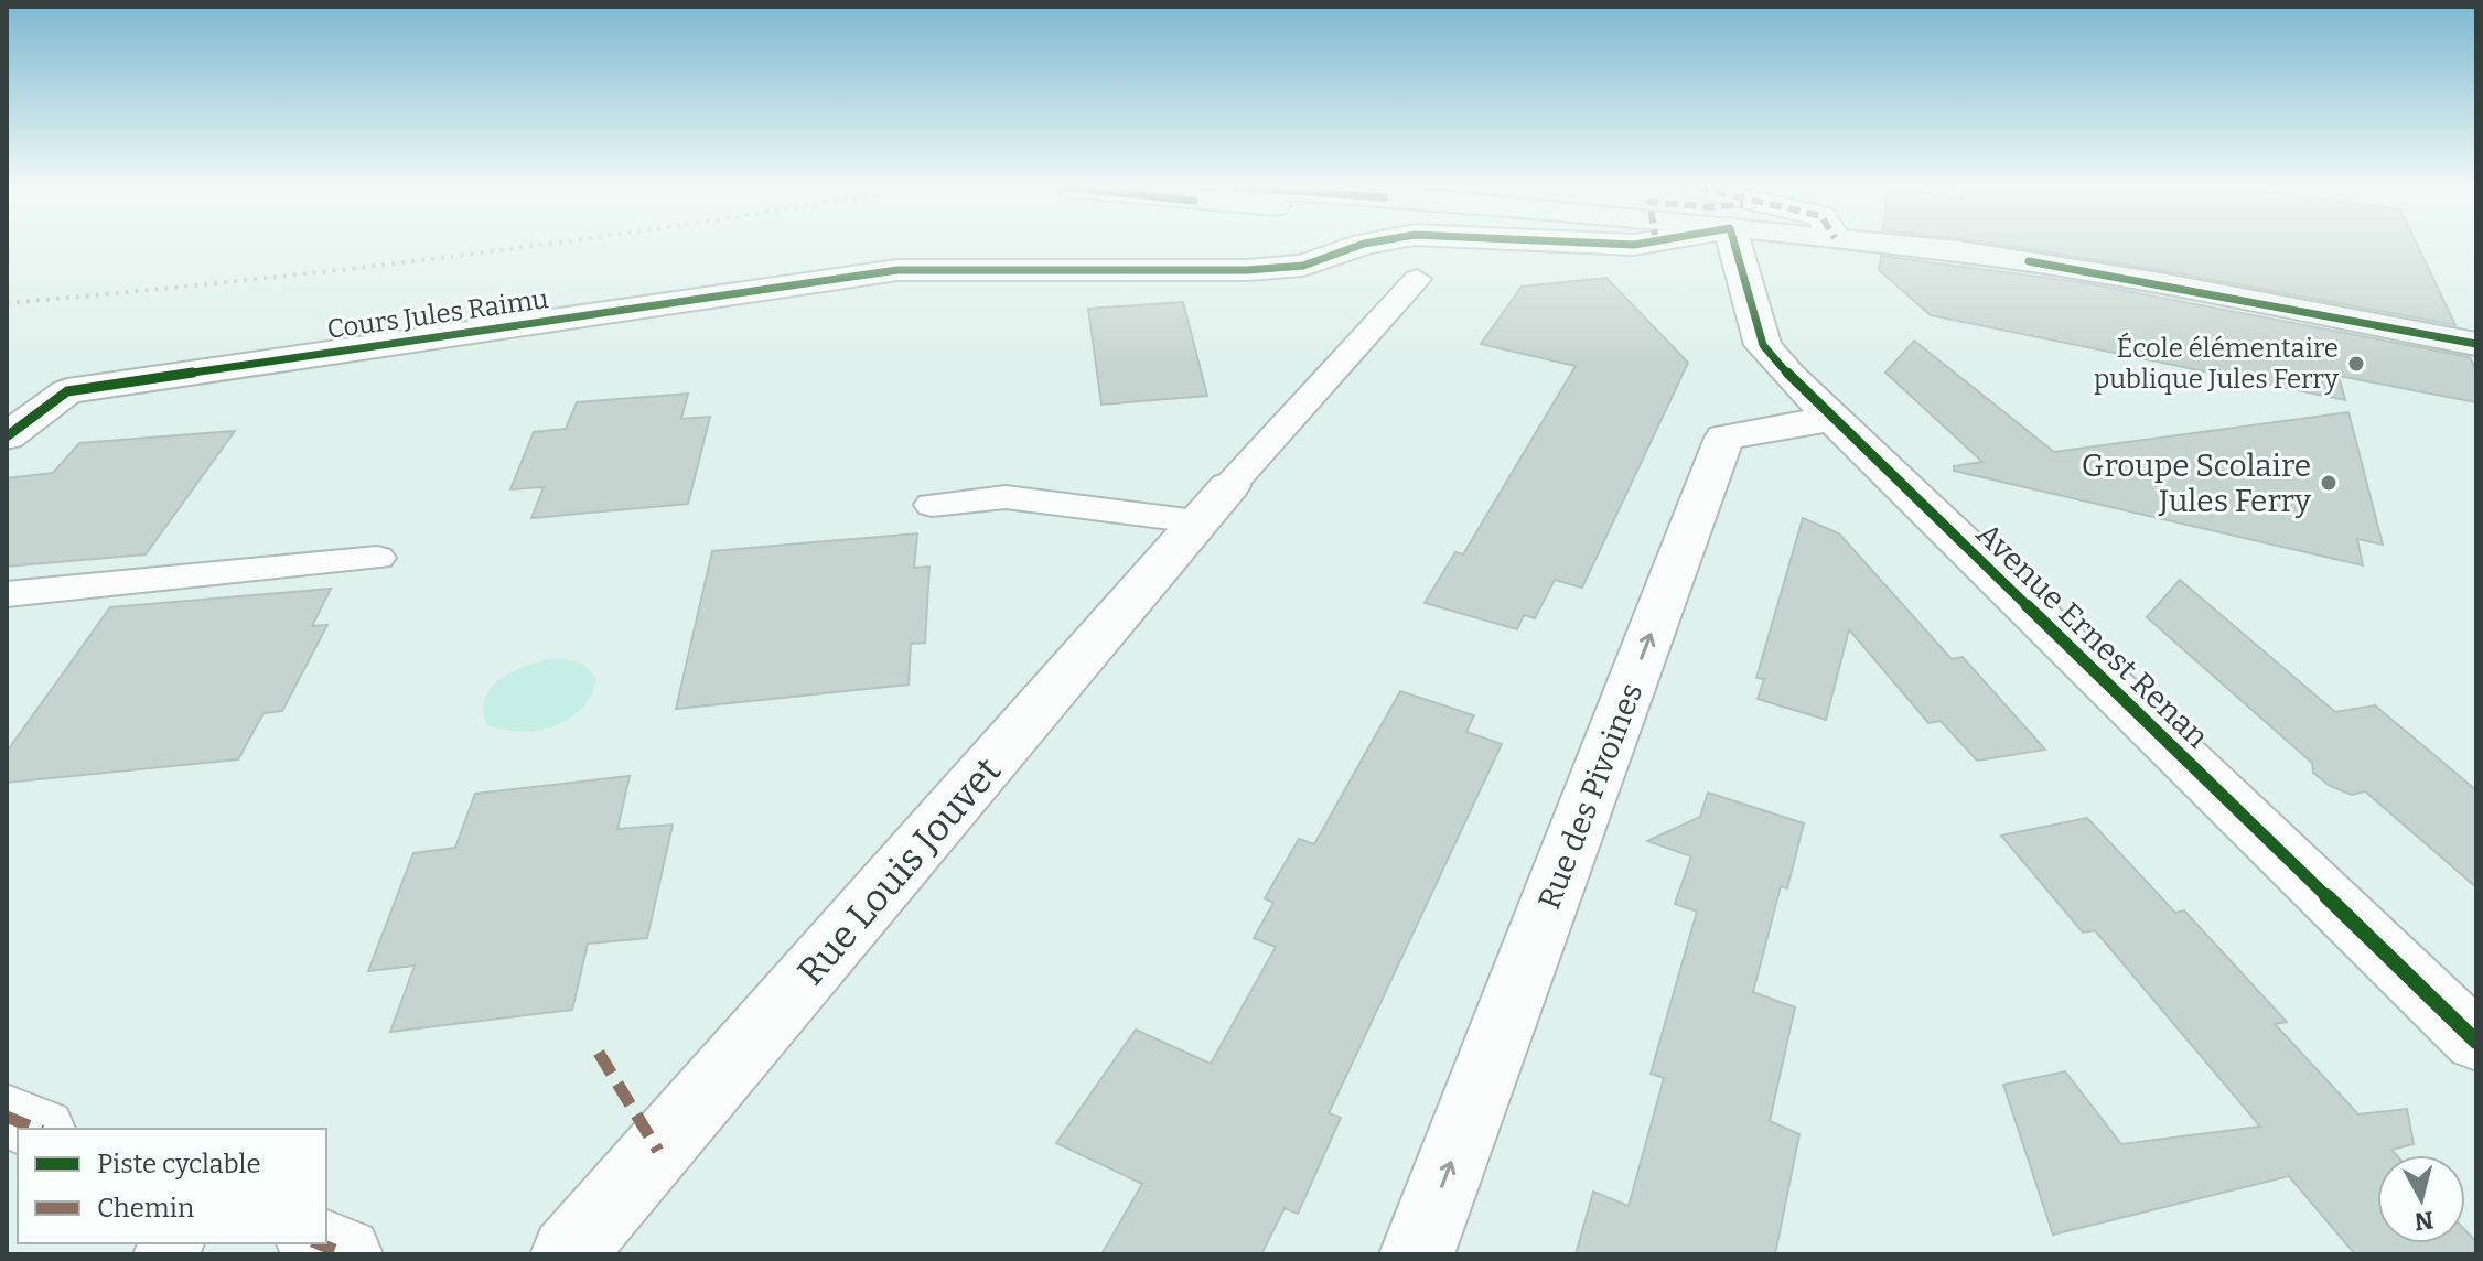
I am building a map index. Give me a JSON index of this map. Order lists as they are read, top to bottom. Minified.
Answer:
{"streets":{"street":["Cours Jules Raimu","Avenue Ernest Renan","Rue des Pivoines","Rue Louis Jouvet"]},"crossings":[["Avenue Ernest Renan","Rue des Pivoines"]],"one_way":["Rue des Pivoines"],"places":["École élémentaire publique Jules Ferry","Groupe Scolaire Jules Ferry"],"legend":["Piste cyclable","Chemin"],"north":"bottom"}
